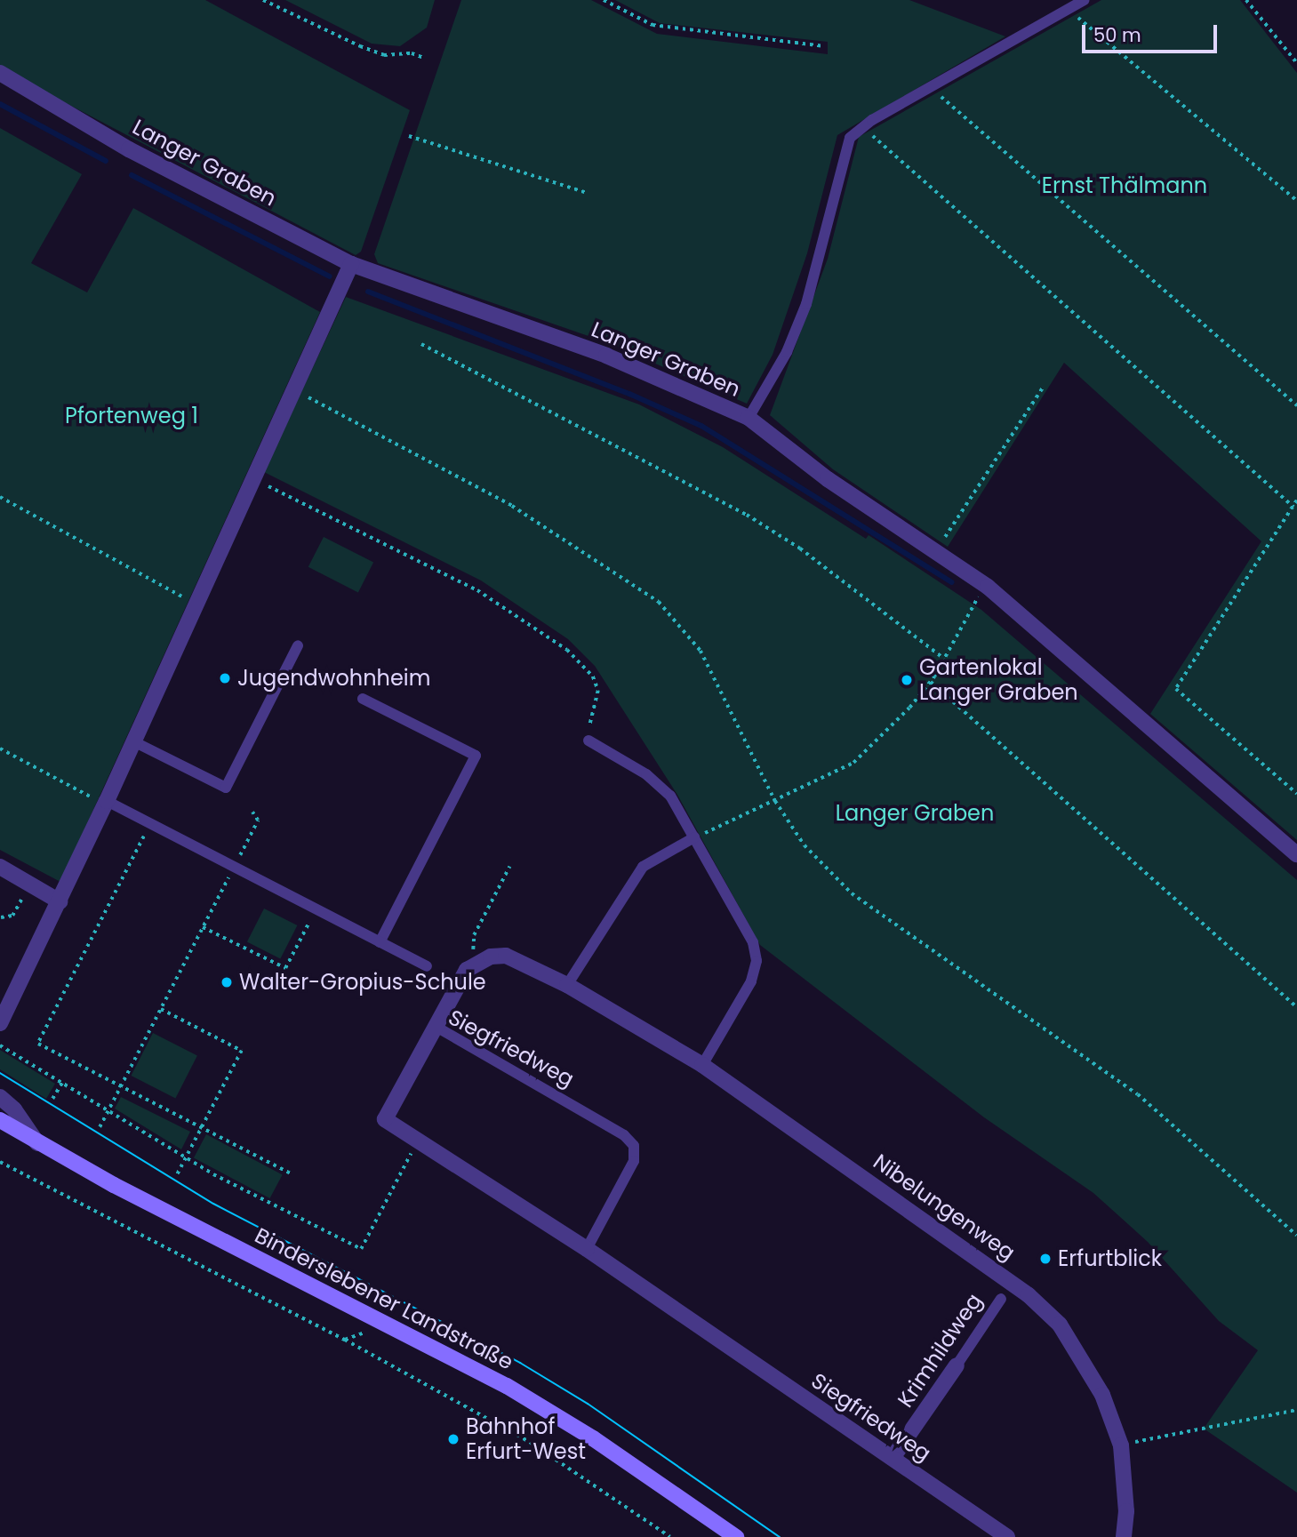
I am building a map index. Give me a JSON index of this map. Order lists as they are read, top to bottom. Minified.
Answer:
{"streets":{"main road":["Binderslebener Landstraße"],"street":["Langer Graben","Siegfriedweg","Nibelungenweg","Krimhildweg"]},"crossings":[["Siegfriedweg","Krimhildweg"]],"parks":["Ernst Thälmann","Pfortenweg 1","Langer Graben"],"places":["Jugendwohnheim","Gartenlokal Langer Graben","Walter-Gropius-Schule","Erfurtblick","Bahnhof Erfurt-West"],"scale_bar":"50 m"}
